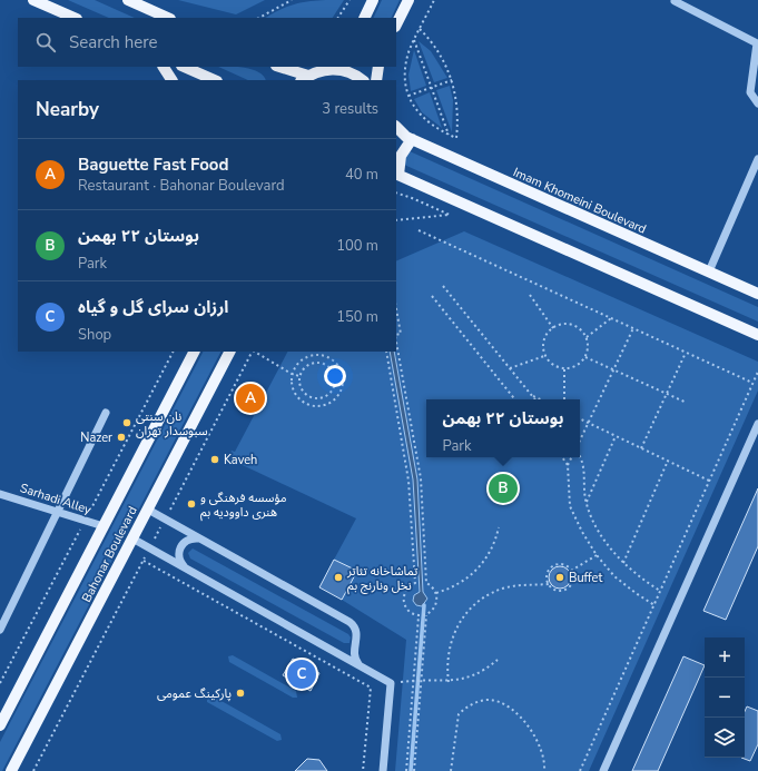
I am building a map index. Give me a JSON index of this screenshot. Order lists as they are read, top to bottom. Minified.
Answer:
{"streets":{"main road":["Imam Khomeini Boulevard","Bahonar Boulevard"],"street":["Sarhadi Alley"]},"crossings":[["Sarhadi Alley","Bahonar Boulevard"]],"places":["نان سنتی سبوسدار تهران","Nazer","Kaveh","مؤسسه فرهنگی و هنری داوودیه بم","تماشاخانه تئاتر نخل ونارنج بم","Buffet","پارکینگ عمومی"],"page":{"search":"Search here","heading":["Nearby","3 results"],"list":[{"mark":"A","name":"Baguette Fast Food","note":"Restaurant · Bahonar Boulevard","value":"40 m"},{"mark":"B","name":"بوستان ۲۲ بهمن","note":"Park","value":"100 m"},{"mark":"C","name":"ارزان سرای گل و گیاه","note":"Shop","value":"150 m"}],"pins":["A","B","C"],"popup":["بوستان ۲۲ بهمن","Park"],"map_buttons":["+","−"]}}
